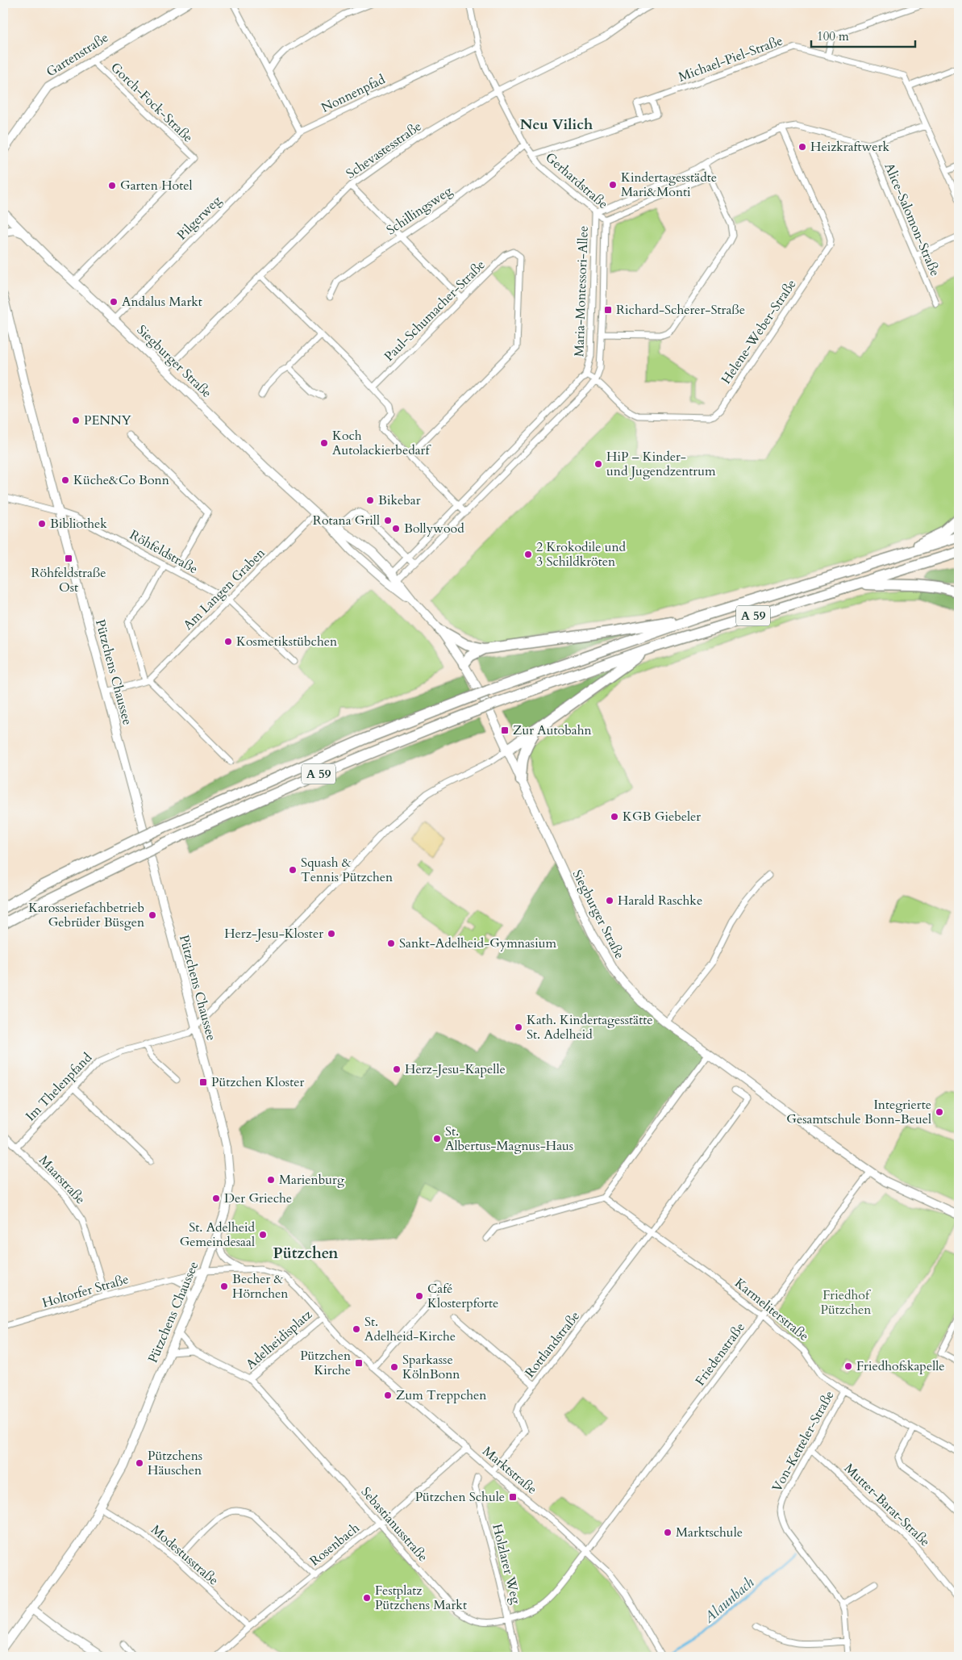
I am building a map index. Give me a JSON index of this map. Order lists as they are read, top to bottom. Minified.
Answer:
{"streets":{"highway":["A 59"],"street":["Gartenstraße","Michael-Piel-Straße","Nonnenpfad","Gorch-Fock-Straße","Schevastesstraße","Gerhardstraße","Schillingsweg","Pilgerweg","Alice-Salomon-Straße","Maria-Montessori-Allee","Paul-Schumacher-Straße","Helene-Weber-Straße","Siegburger Straße","Röhfeldstraße","Am Langen Graben","Pützchens Chaussee","Im Thelenpfand","Maarstraße","Holtorfer Straße","Karmeliterstraße","Adelheidisplatz","Rottlandstraße","Friedenstraße","Von-Ketteler-Straße","Marktstraße","Mutter-Barat-Straße","Sebastianusstraße","Rosenbach","Modestusstraße","Holzlarer Weg"]},"crossings":[["Gartenstraße","Gorch-Fock-Straße"],["Nonnenpfad","Gerhardstraße"],["Nonnenpfad","Pilgerweg"],["Gorch-Fock-Straße","Siegburger Straße"],["Schevastesstraße","Gerhardstraße"],["Schevastesstraße","Siegburger Straße"],["Gerhardstraße","Schillingsweg"],["Gerhardstraße","Maria-Montessori-Allee"],["Pilgerweg","Siegburger Straße"],["Alice-Salomon-Straße","Maria-Montessori-Allee"],["Maria-Montessori-Allee","Helene-Weber-Straße"],["Maria-Montessori-Allee","Siegburger Straße"],["Siegburger Straße","Am Langen Graben"],["Siegburger Straße","Im Thelenpfand"],["Siegburger Straße","Friedenstraße"],["Röhfeldstraße","Am Langen Graben"],["Röhfeldstraße","Pützchens Chaussee"],["Am Langen Graben","Pützchens Chaussee"],["Pützchens Chaussee","Im Thelenpfand"],["Pützchens Chaussee","Holtorfer Straße"],["Pützchens Chaussee","Adelheidisplatz"],["Pützchens Chaussee","Marktstraße"],["Pützchens Chaussee","Sebastianusstraße"],["Pützchens Chaussee","Modestusstraße"],["Im Thelenpfand","Maarstraße"],["Maarstraße","Holtorfer Straße"],["Holtorfer Straße","Adelheidisplatz"],["Holtorfer Straße","Marktstraße"],["Holtorfer Straße","Sebastianusstraße"],["Karmeliterstraße","Rottlandstraße"],["Karmeliterstraße","Friedenstraße"],["Karmeliterstraße","Von-Ketteler-Straße"],["Adelheidisplatz","Marktstraße"],["Adelheidisplatz","Sebastianusstraße"],["Rottlandstraße","Marktstraße"],["Friedenstraße","Marktstraße"],["Friedenstraße","Sebastianusstraße"],["Von-Ketteler-Straße","Mutter-Barat-Straße"],["Marktstraße","Sebastianusstraße"],["Marktstraße","Rosenbach"],["Sebastianusstraße","Rosenbach"],["Sebastianusstraße","Holzlarer Weg"],["Rosenbach","Modestusstraße"]],"districts":["Neu Vilich","Pützchen"],"water":["Alaunbach"],"parks":["Friedhof Pützchen"],"places":{"other":["Heizkraftwerk","Kindertagesstädte Mari&Monti","Garten Hotel","Andalus Markt","PENNY","Koch Autolackierbedarf","HiP – Kinder- und Jugendzentrum","Küche&Co Bonn","Bikebar","Rotana Grill","Bibliothek","Bollywood","2 Krokodile und 3 Schildkröten","Kosmetikstübchen","KGB Giebeler","Squash & Tennis Pützchen","Harald Raschke","Karosseriefachbetrieb Gebrüder Büsgen","Herz-Jesu-Kloster","Sankt-Adelheid-Gymnasium","Kath. Kindertagesstätte St. Adelheid","Herz-Jesu-Kapelle","Integrierte Gesamtschule Bonn-Beuel","St. Albertus-Magnus-Haus","Marienburg","Der Grieche","St. Adelheid Gemeindesaal","Becher & Hörnchen","Café Klosterpforte","St. Adelheid-Kirche","Friedhofskapelle","Sparkasse KölnBonn","Zum Treppchen","Pützchens Häuschen","Marktschule","Festplatz Pützchens Markt"],"transit":["Richard-Scherer-Straße","Röhfeldstraße Ost","Zur Autobahn","Pützchen Kloster","Pützchen Kirche","Pützchen Schule"]},"scale_bar":"100 m"}
